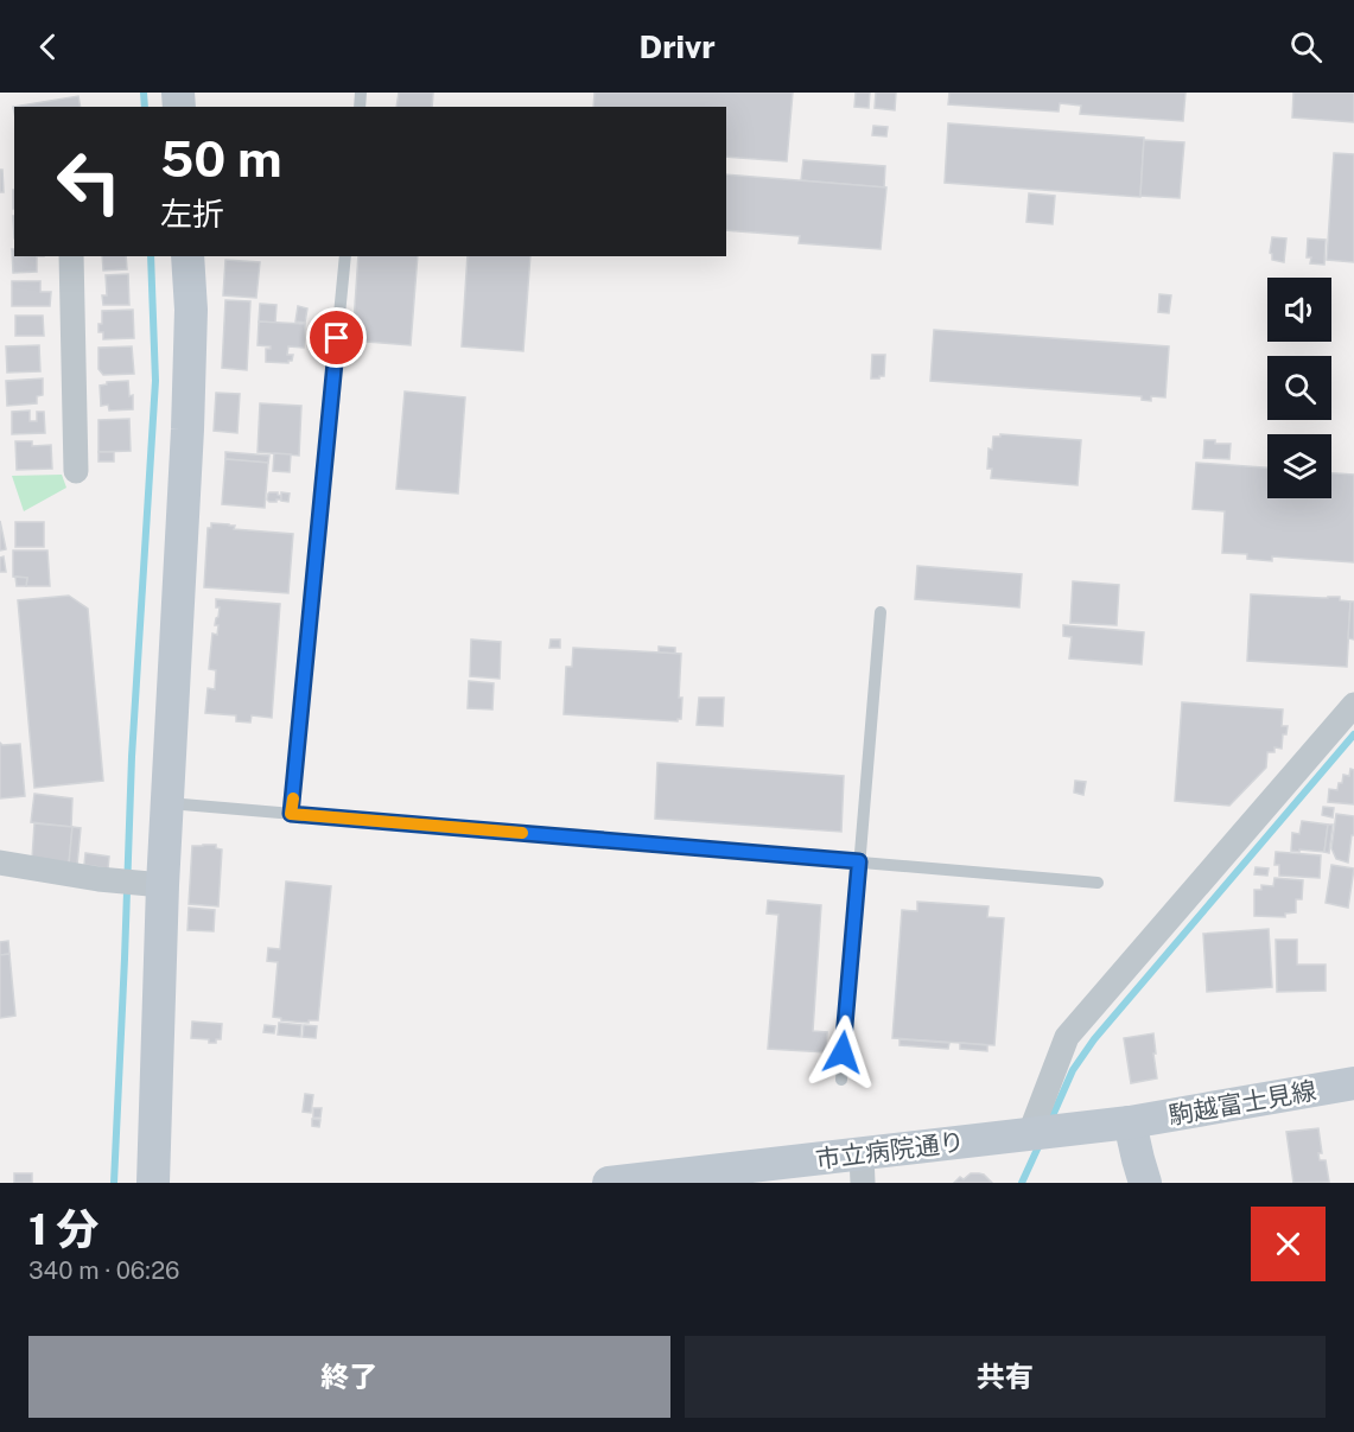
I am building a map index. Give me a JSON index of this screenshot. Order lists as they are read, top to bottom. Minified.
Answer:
{"streets":{"street":["駒越富士見線","市立病院通り"]},"crossings":[["駒越富士見線","市立病院通り"]],"page":{"header":"Drivr","turn":["50 m","左折"],"heading":["1 分","340 m · 06:26"],"buttons":["終了","共有"]}}
